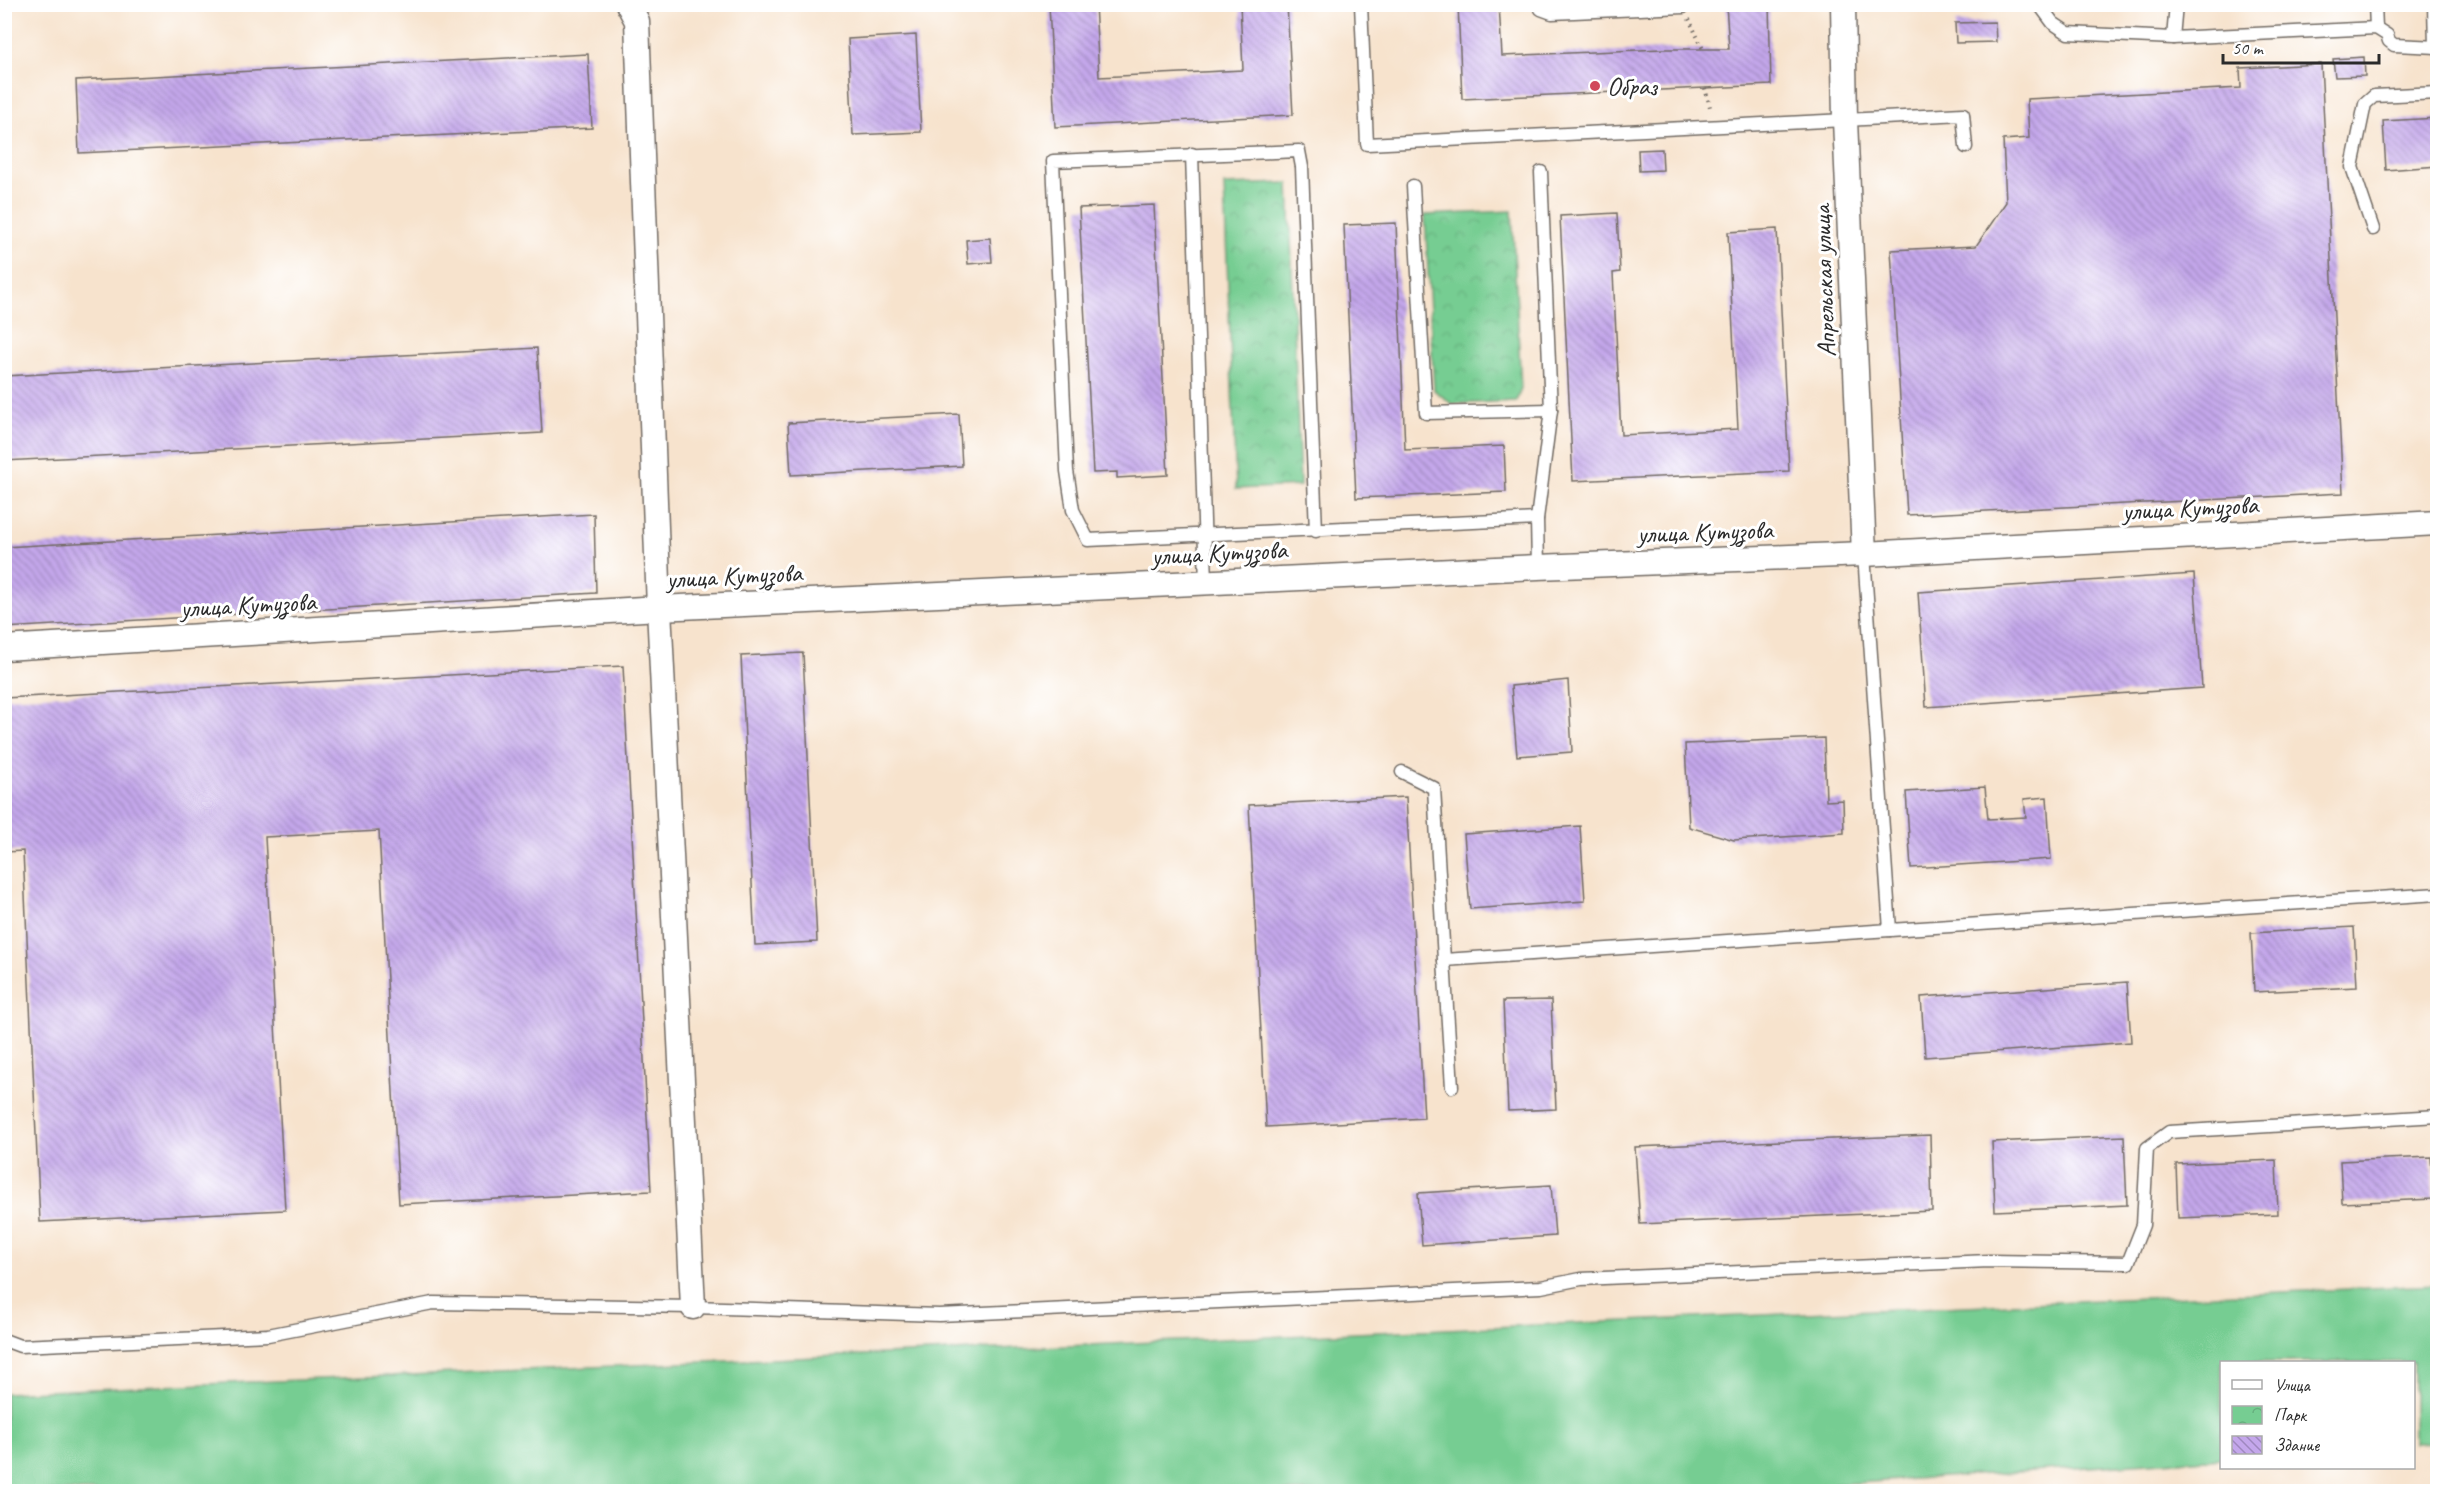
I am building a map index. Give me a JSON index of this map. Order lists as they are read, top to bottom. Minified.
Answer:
{"streets":{"street":["Апрельская улица","улица Кутузова"]},"crossings":[["Апрельская улица","улица Кутузова"]],"places":["Образ"],"legend":["Улица","Парк","Здание"],"scale_bar":"50 m"}
